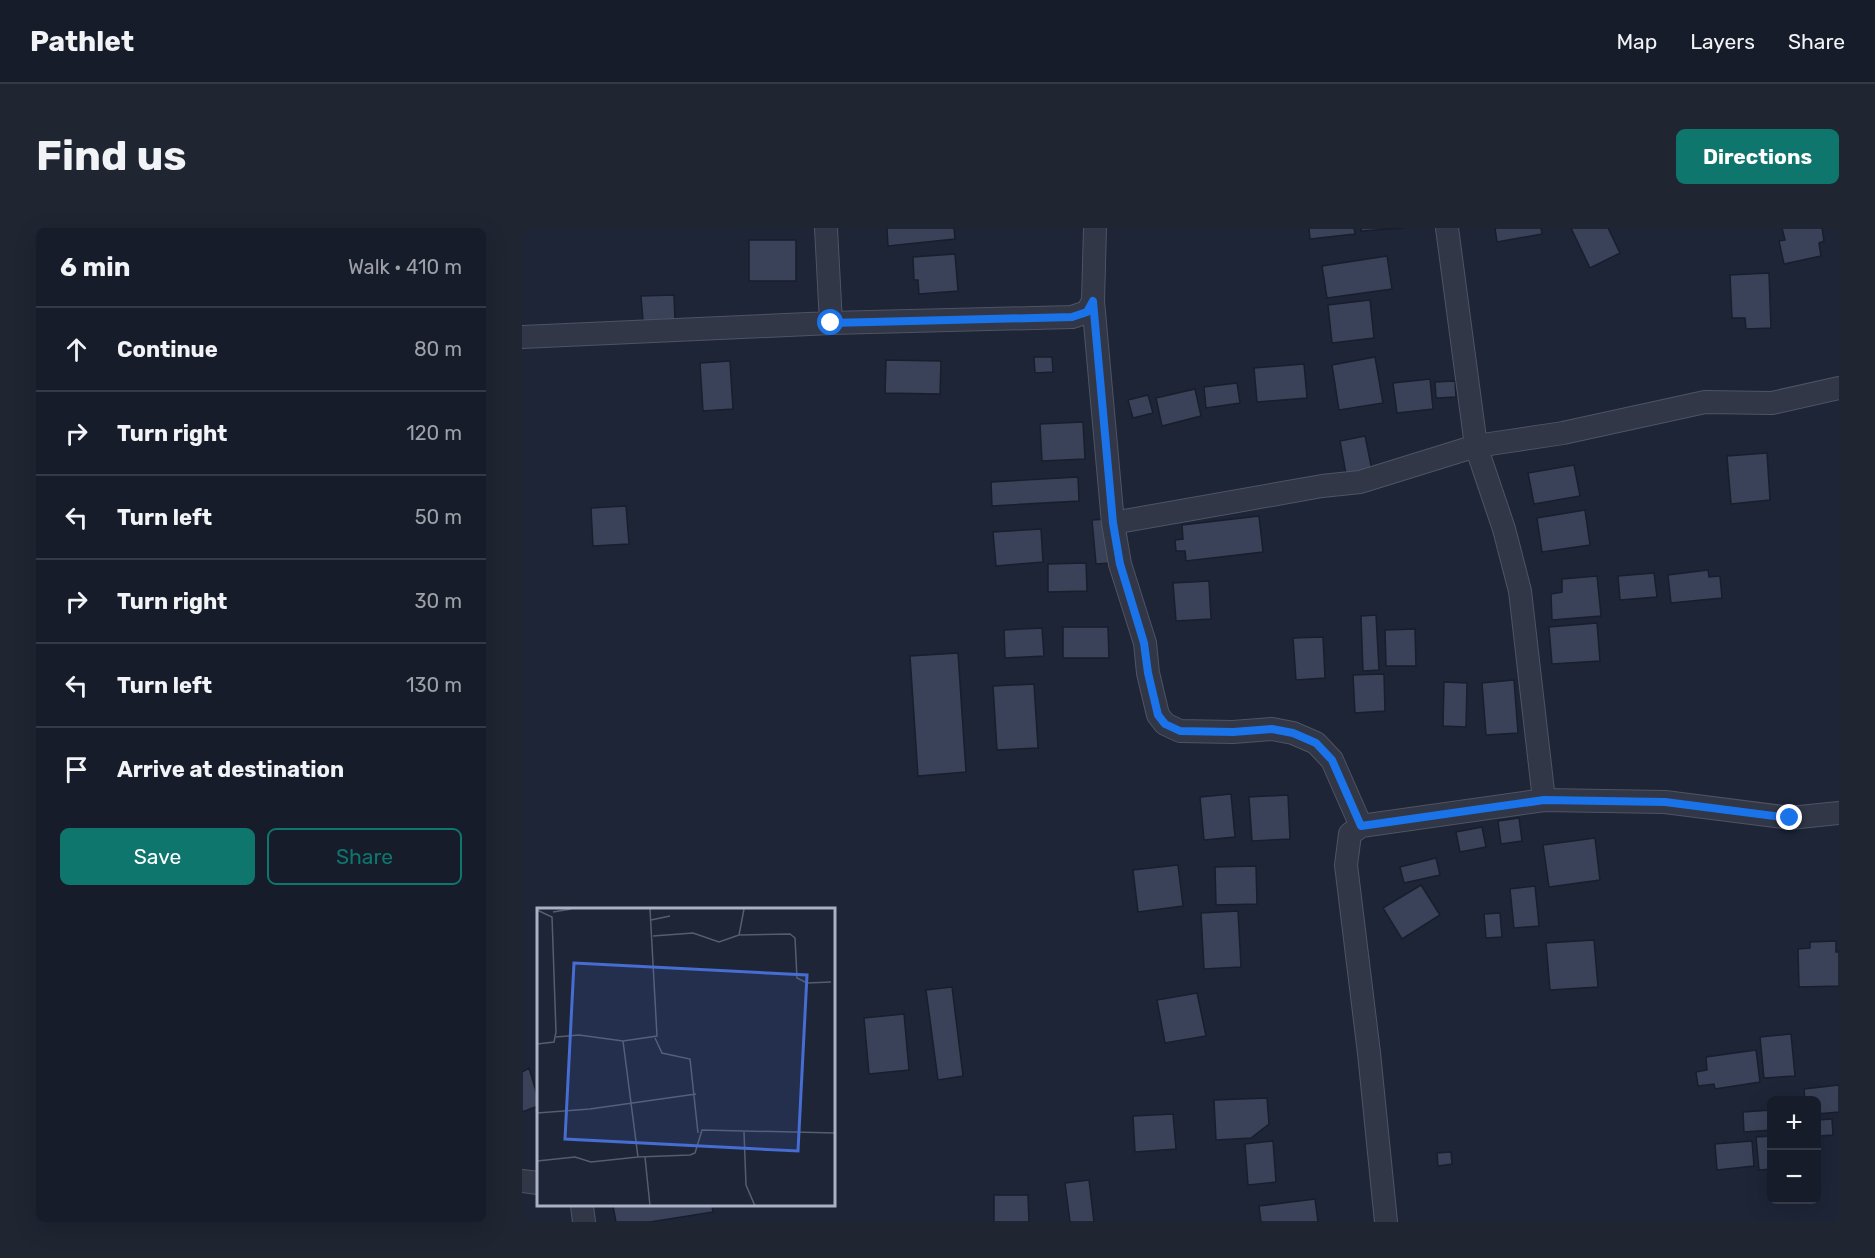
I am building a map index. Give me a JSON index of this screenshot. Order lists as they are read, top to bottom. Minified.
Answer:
{"page":{"header":"Pathlet","nav":["Map","Layers","Share"],"buttons":["Directions",["Save","Share"]],"title":"Find us","heading":["6 min","Walk · 410 m"],"list":[["Continue","80 m"],["Turn right","120 m"],["Turn left","50 m"],["Turn right","30 m"],["Turn left","130 m"],"Arrive at destination"],"map_buttons":["+","−"]}}
